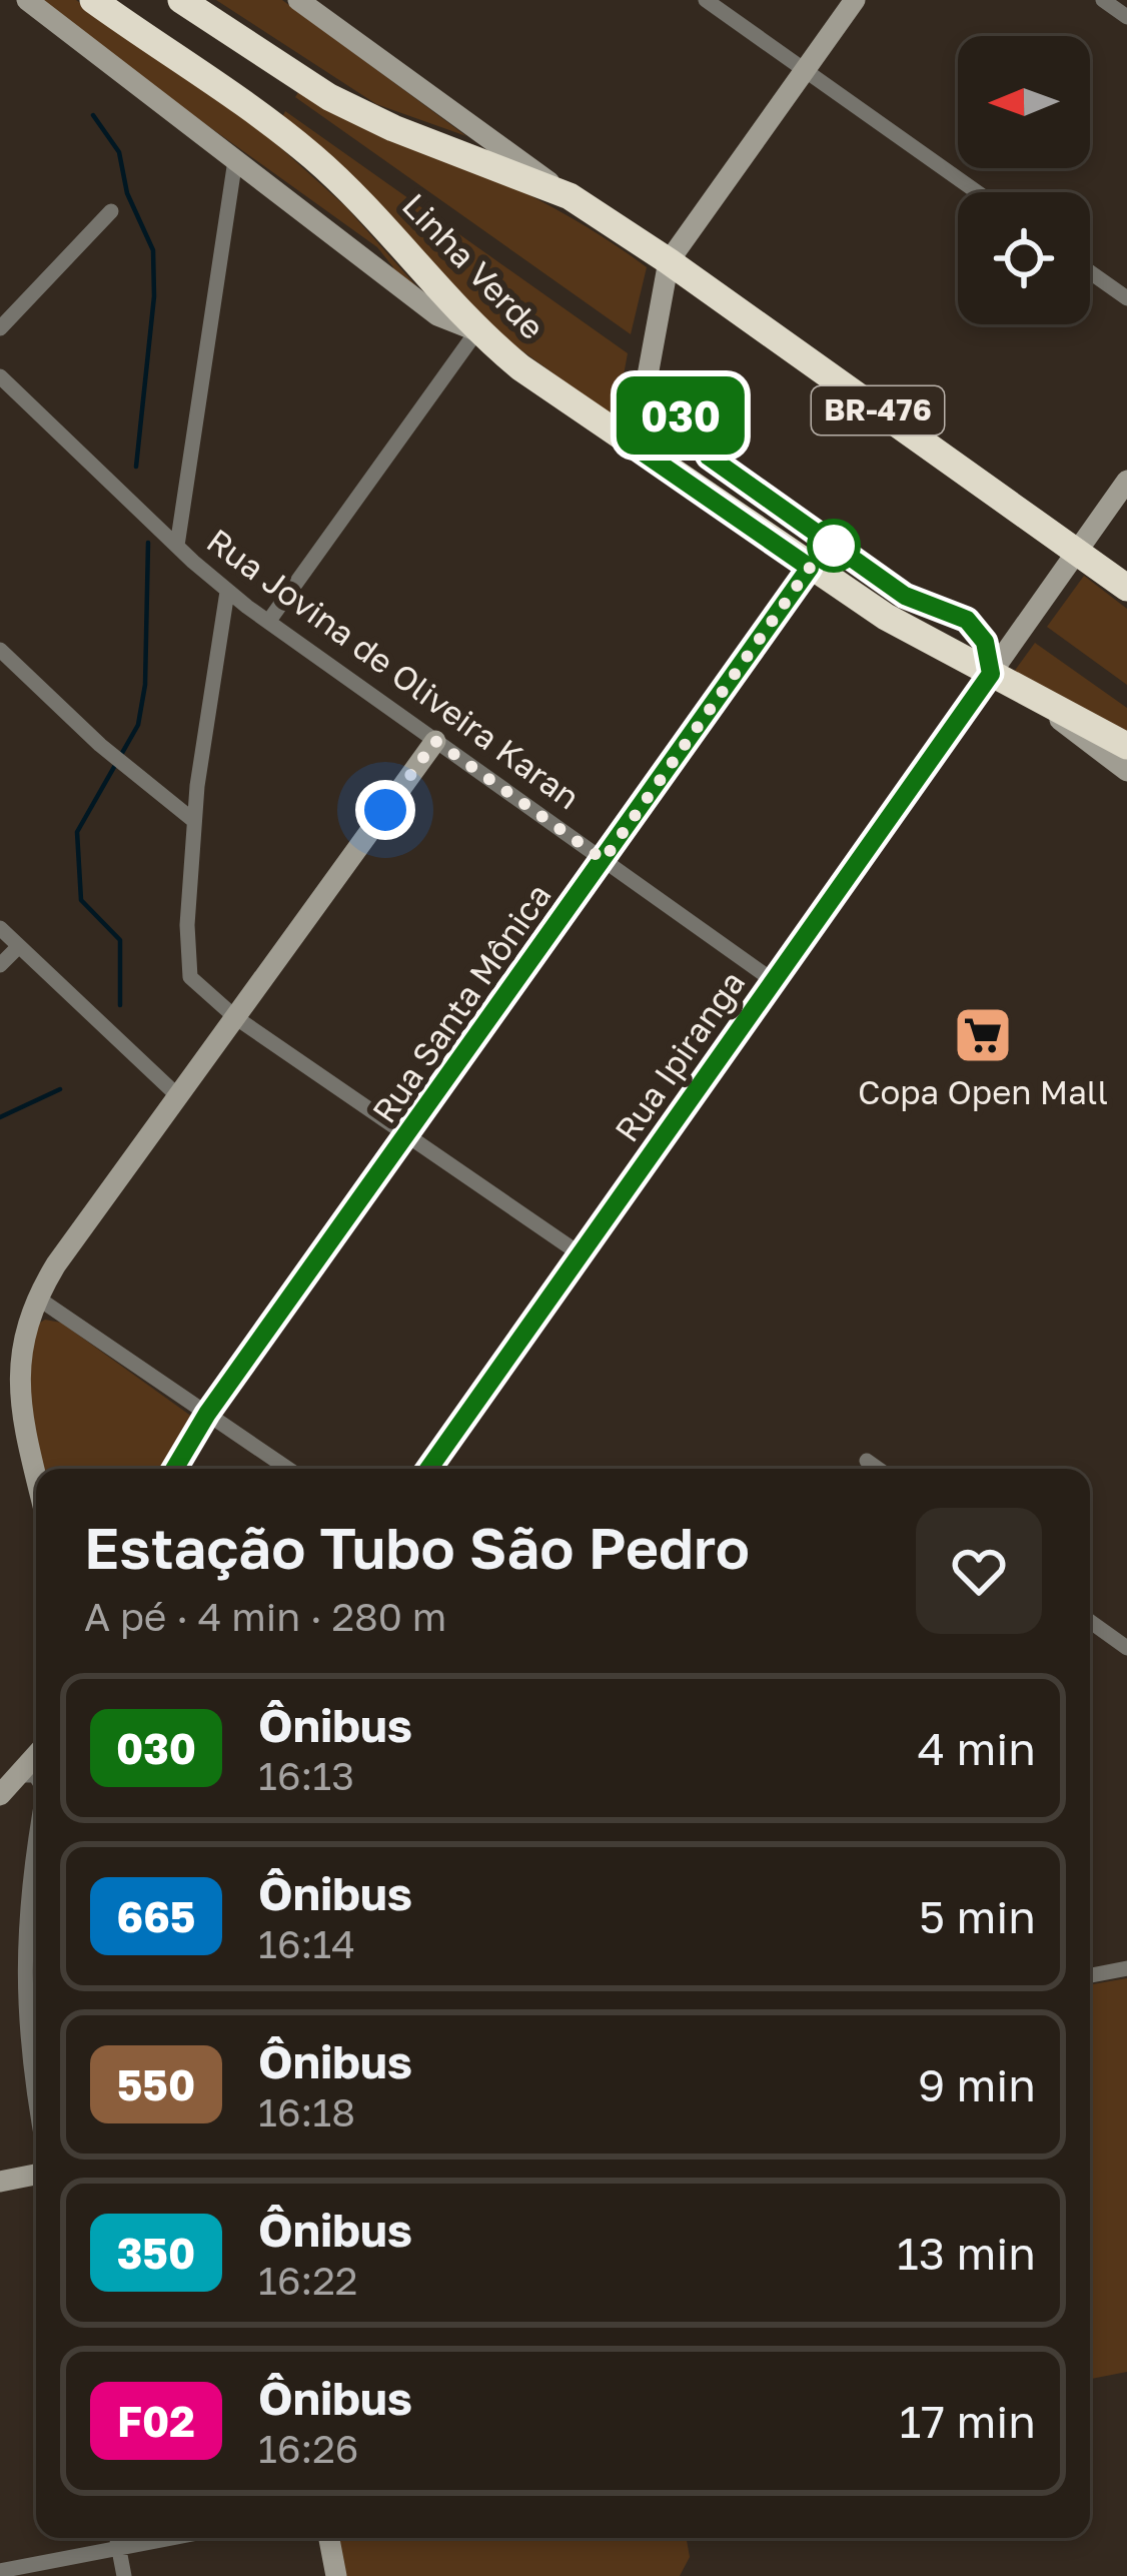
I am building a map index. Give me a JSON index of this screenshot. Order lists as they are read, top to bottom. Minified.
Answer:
{"streets":{"highway":["Linha Verde","BR-476"],"main road":["Rua Santa Mônica","Rua Ipiranga"],"street":["Rua Jovina de Oliveira Karan"]},"crossings":[["Linha Verde","Rua Santa Mônica"],["Linha Verde","Rua Ipiranga"],["Rua Jovina de Oliveira Karan","Rua Santa Mônica"],["Rua Jovina de Oliveira Karan","Rua Ipiranga"]],"places":{"supermarket":["Copa Open Mall"]},"lines":["bus line 030"],"north":"left","page":{"on_map":"030","heading":["Estação Tubo São Pedro","A pé · 4 min · 280 m"],"list":[{"mark":"030","name":"Ônibus","note":"16:13","value":"4 min"},{"mark":"665","name":"Ônibus","note":"16:14","value":"5 min"},{"mark":"550","name":"Ônibus","note":"16:18","value":"9 min"},{"mark":"350","name":"Ônibus","note":"16:22","value":"13 min"},{"mark":"F02","name":"Ônibus","note":"16:26","value":"17 min"}]}}
